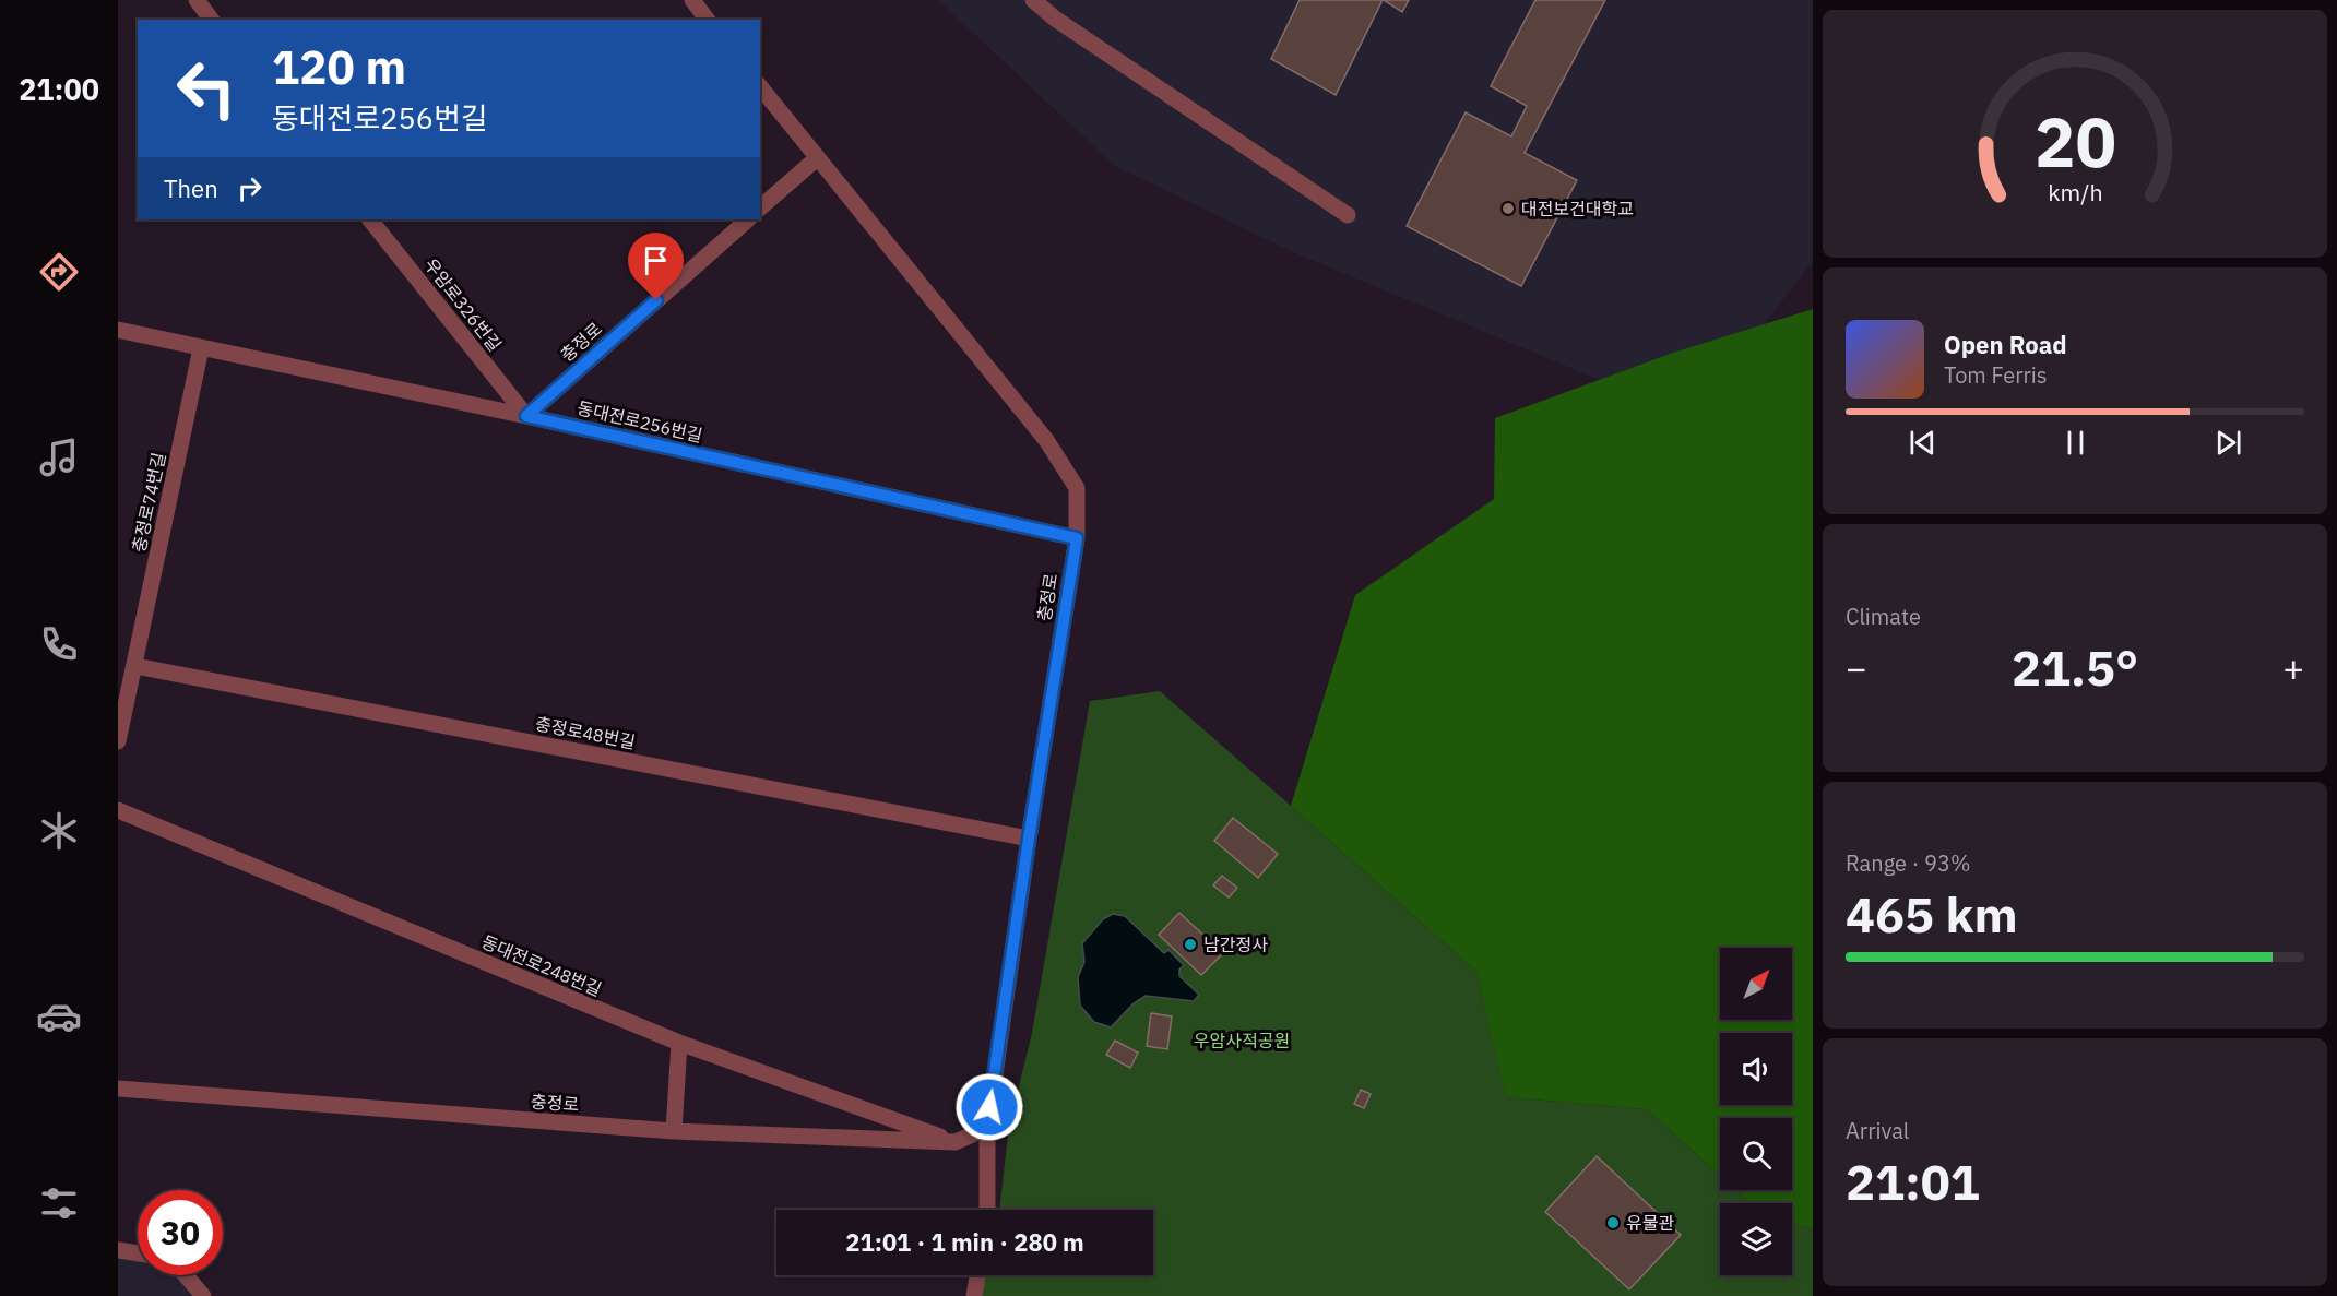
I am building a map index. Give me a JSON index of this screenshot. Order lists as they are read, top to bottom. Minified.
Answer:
{"streets":{"street":["우암로326번길","충정로","동대전로256번길","충정로74번길","충정로48번길","동대전로248번길"]},"crossings":[["우암로326번길","충정로"],["우암로326번길","동대전로256번길"],["충정로","동대전로256번길"],["충정로","충정로48번길"],["충정로","동대전로248번길"],["동대전로256번길","충정로74번길"],["충정로74번길","충정로48번길"]],"parks":["우암사적공원"],"places":["대전보건대학교","남간정사","유물관"],"north":"top right","page":{"tabs":"21:00","turn":["120 m","동대전로256번길"],"then":"Then","song":["Open Road","Tom Ferris"],"tile":["Climate",["Range · 93%","465 km"],["Arrival","21:01"]],"heat":["−","21.5°","+"],"limit":"30","trip":"21:01 · 1 min · 280 m","gauge":["20","km/h"]}}
